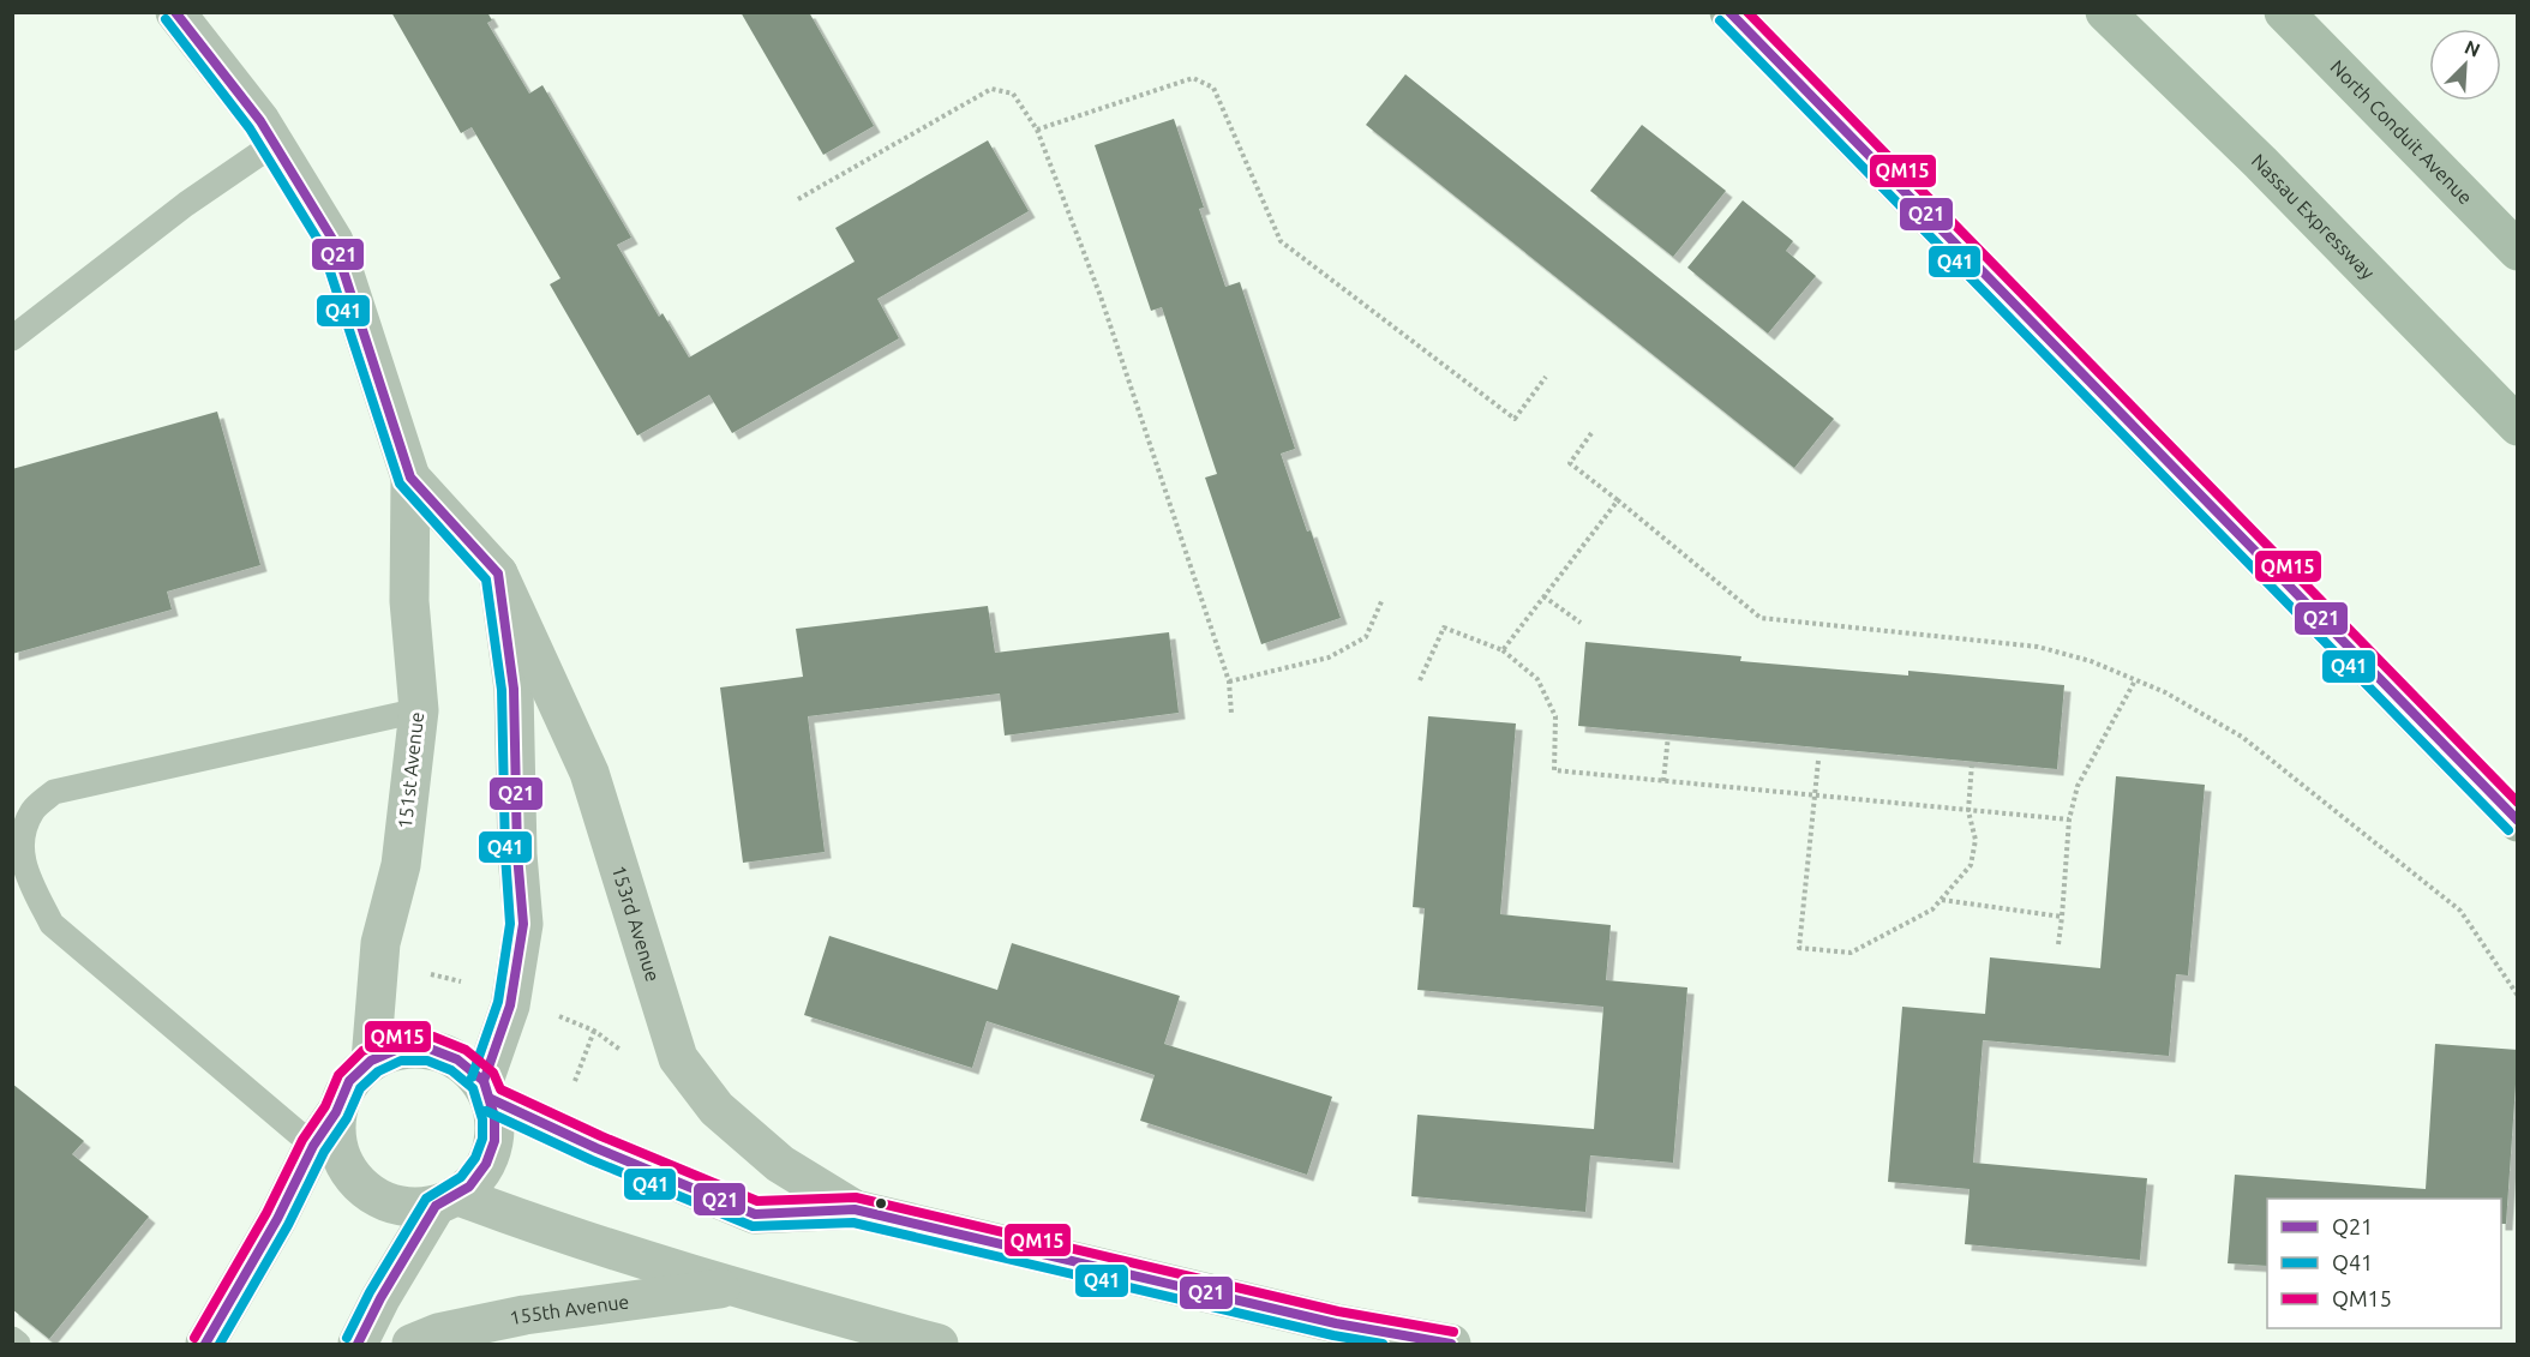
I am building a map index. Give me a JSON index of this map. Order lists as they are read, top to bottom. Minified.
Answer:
{"streets":{"highway":["North Conduit Avenue","Nassau Expressway"],"street":["151st Avenue","153rd Avenue","155th Avenue"]},"crossings":[["151st Avenue","153rd Avenue"]],"lines":["transit line Q21","transit line QM15","transit line Q41"],"legend":["Q21","Q41","QM15"],"north":"top right"}
